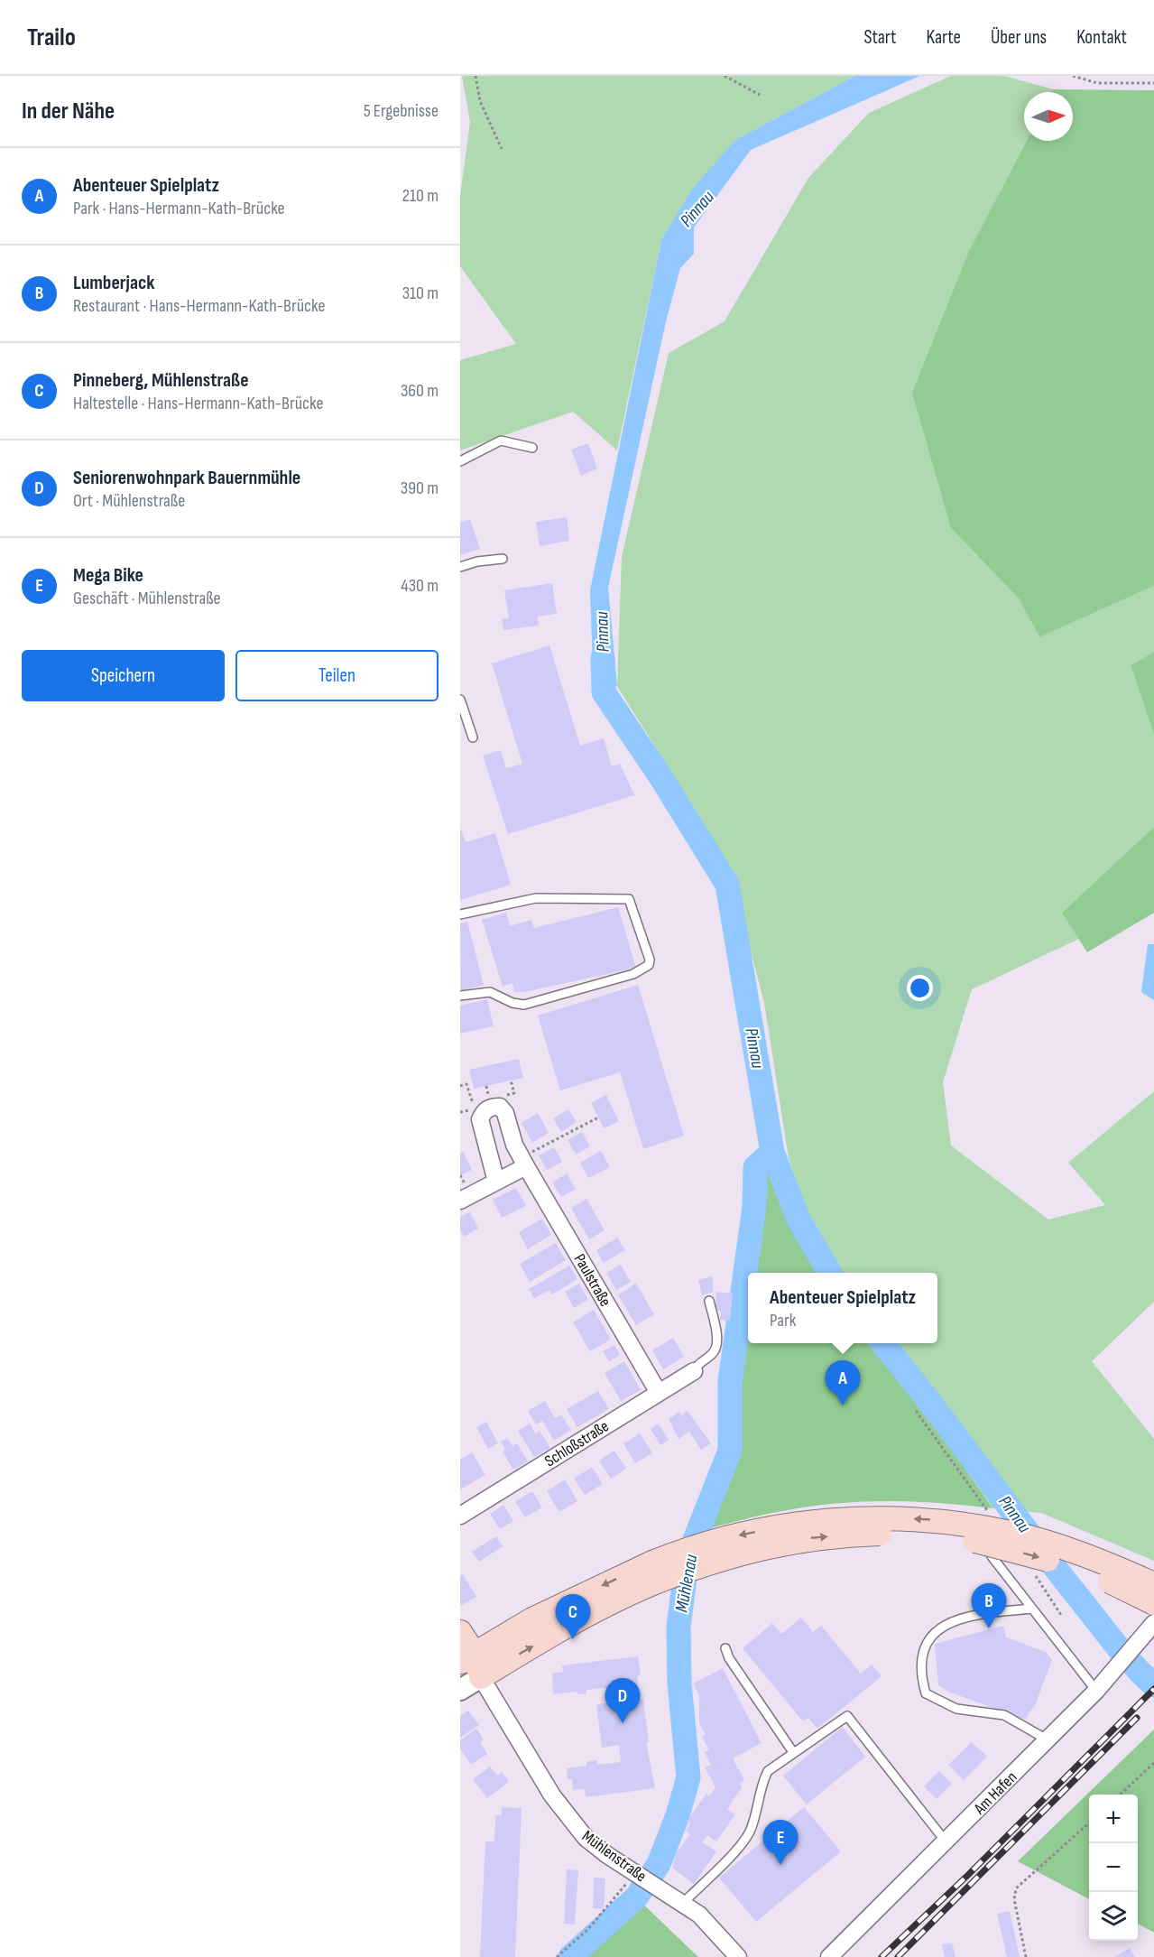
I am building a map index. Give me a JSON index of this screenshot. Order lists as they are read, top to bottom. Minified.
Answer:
{"streets":{"main road":["Mühlenstraße"],"street":["Paulstraße","Schloßstraße","Am Hafen"]},"crossings":[["Paulstraße","Schloßstraße"]],"water":["Pinnau","Mühlenau"],"north":"right","page":{"header":"Trailo","nav":["Start","Karte","Über uns","Kontakt"],"heading":["In der Nähe","5 Ergebnisse"],"list":[{"mark":"A","name":"Abenteuer Spielplatz","note":"Park · Hans-Hermann-Kath-Brücke","value":"210 m"},{"mark":"B","name":"Lumberjack","note":"Restaurant · Hans-Hermann-Kath-Brücke","value":"310 m"},{"mark":"C","name":"Pinneberg, Mühlenstraße","note":"Haltestelle · Hans-Hermann-Kath-Brücke","value":"360 m"},{"mark":"D","name":"Seniorenwohnpark Bauernmühle","note":"Ort · Mühlenstraße","value":"390 m"},{"mark":"E","name":"Mega Bike","note":"Geschäft · Mühlenstraße","value":"430 m"}],"buttons":["Speichern","Teilen"],"popup":["Abenteuer Spielplatz","Park"],"pins":["A","B","C","D","E"],"map_buttons":["+","−"]}}
